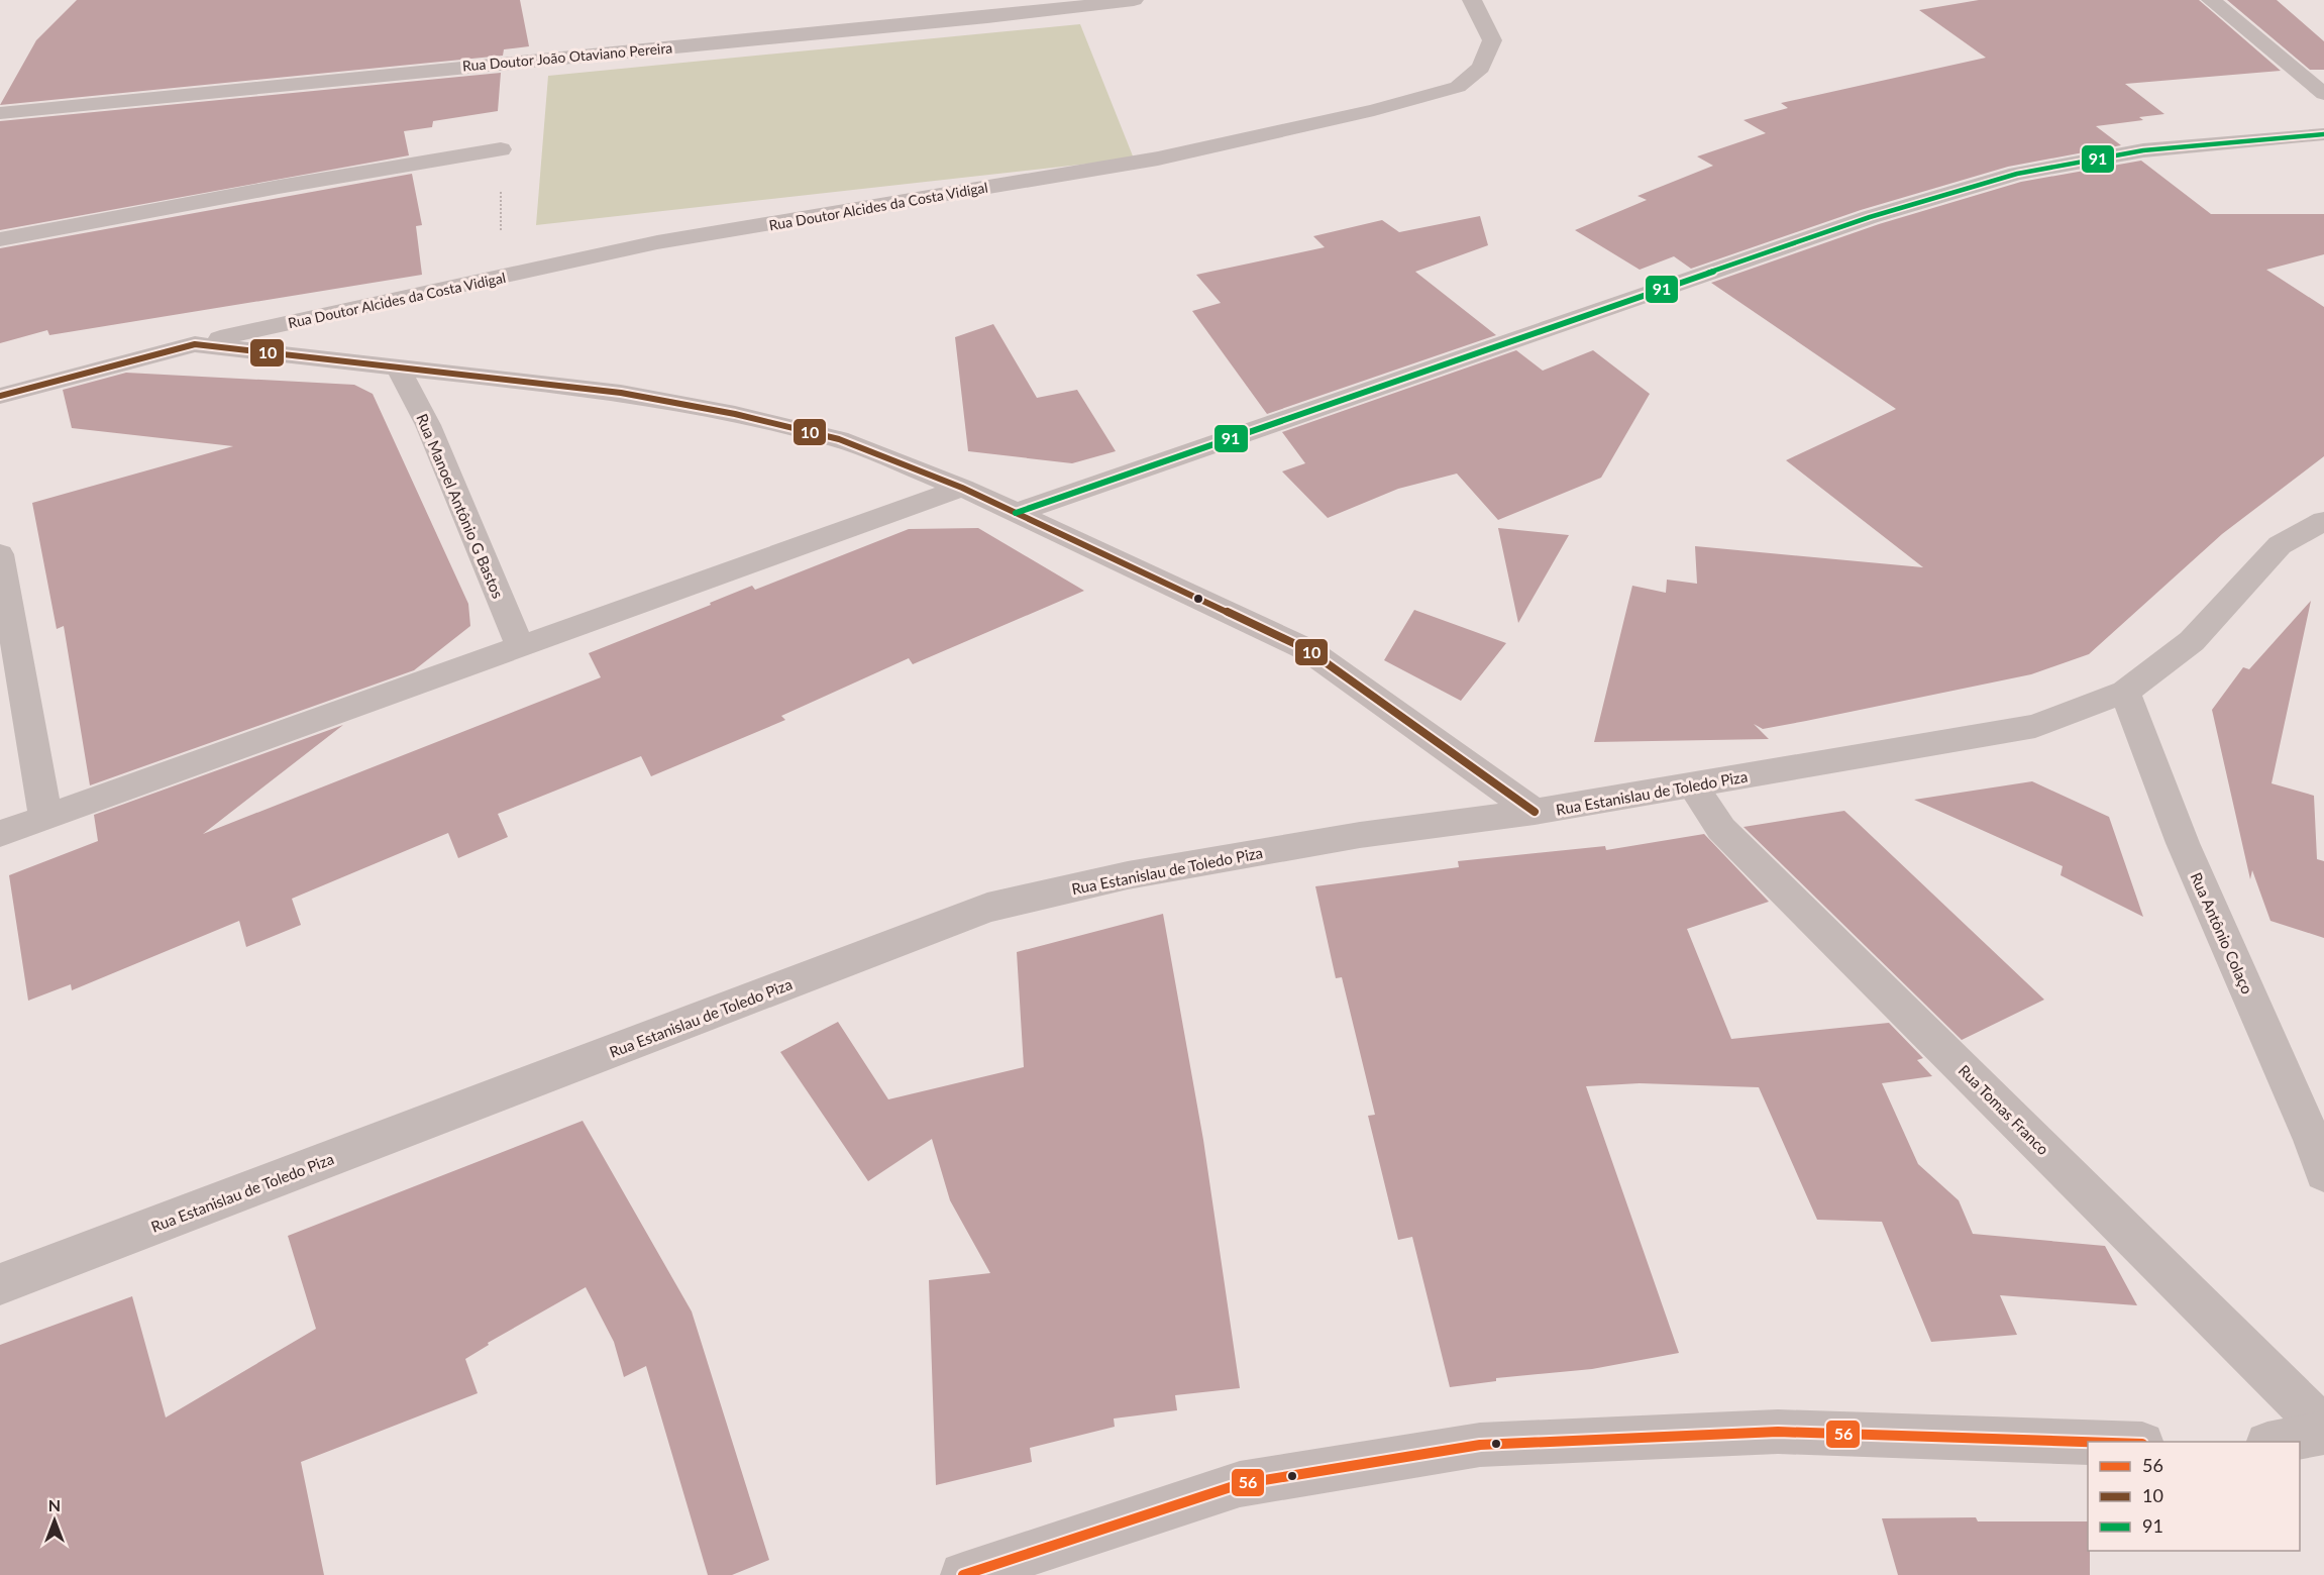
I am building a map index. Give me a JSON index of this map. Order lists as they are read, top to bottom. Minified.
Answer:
{"streets":{"street":["Rua Doutor João Otaviano Pereira","Rua Doutor Alcides da Costa Vidigal","Rua Manoel Antônio G Bastos","Rua Estanislau de Toledo Piza","Rua Antônio Colaço","Rua Tomas Franco"]},"crossings":[["Rua Estanislau de Toledo Piza","Rua Antônio Colaço"],["Rua Estanislau de Toledo Piza","Rua Tomas Franco"]],"lines":["transit line 91","transit line 10","transit line 56"],"legend":["56","10","91"],"north":"top"}
